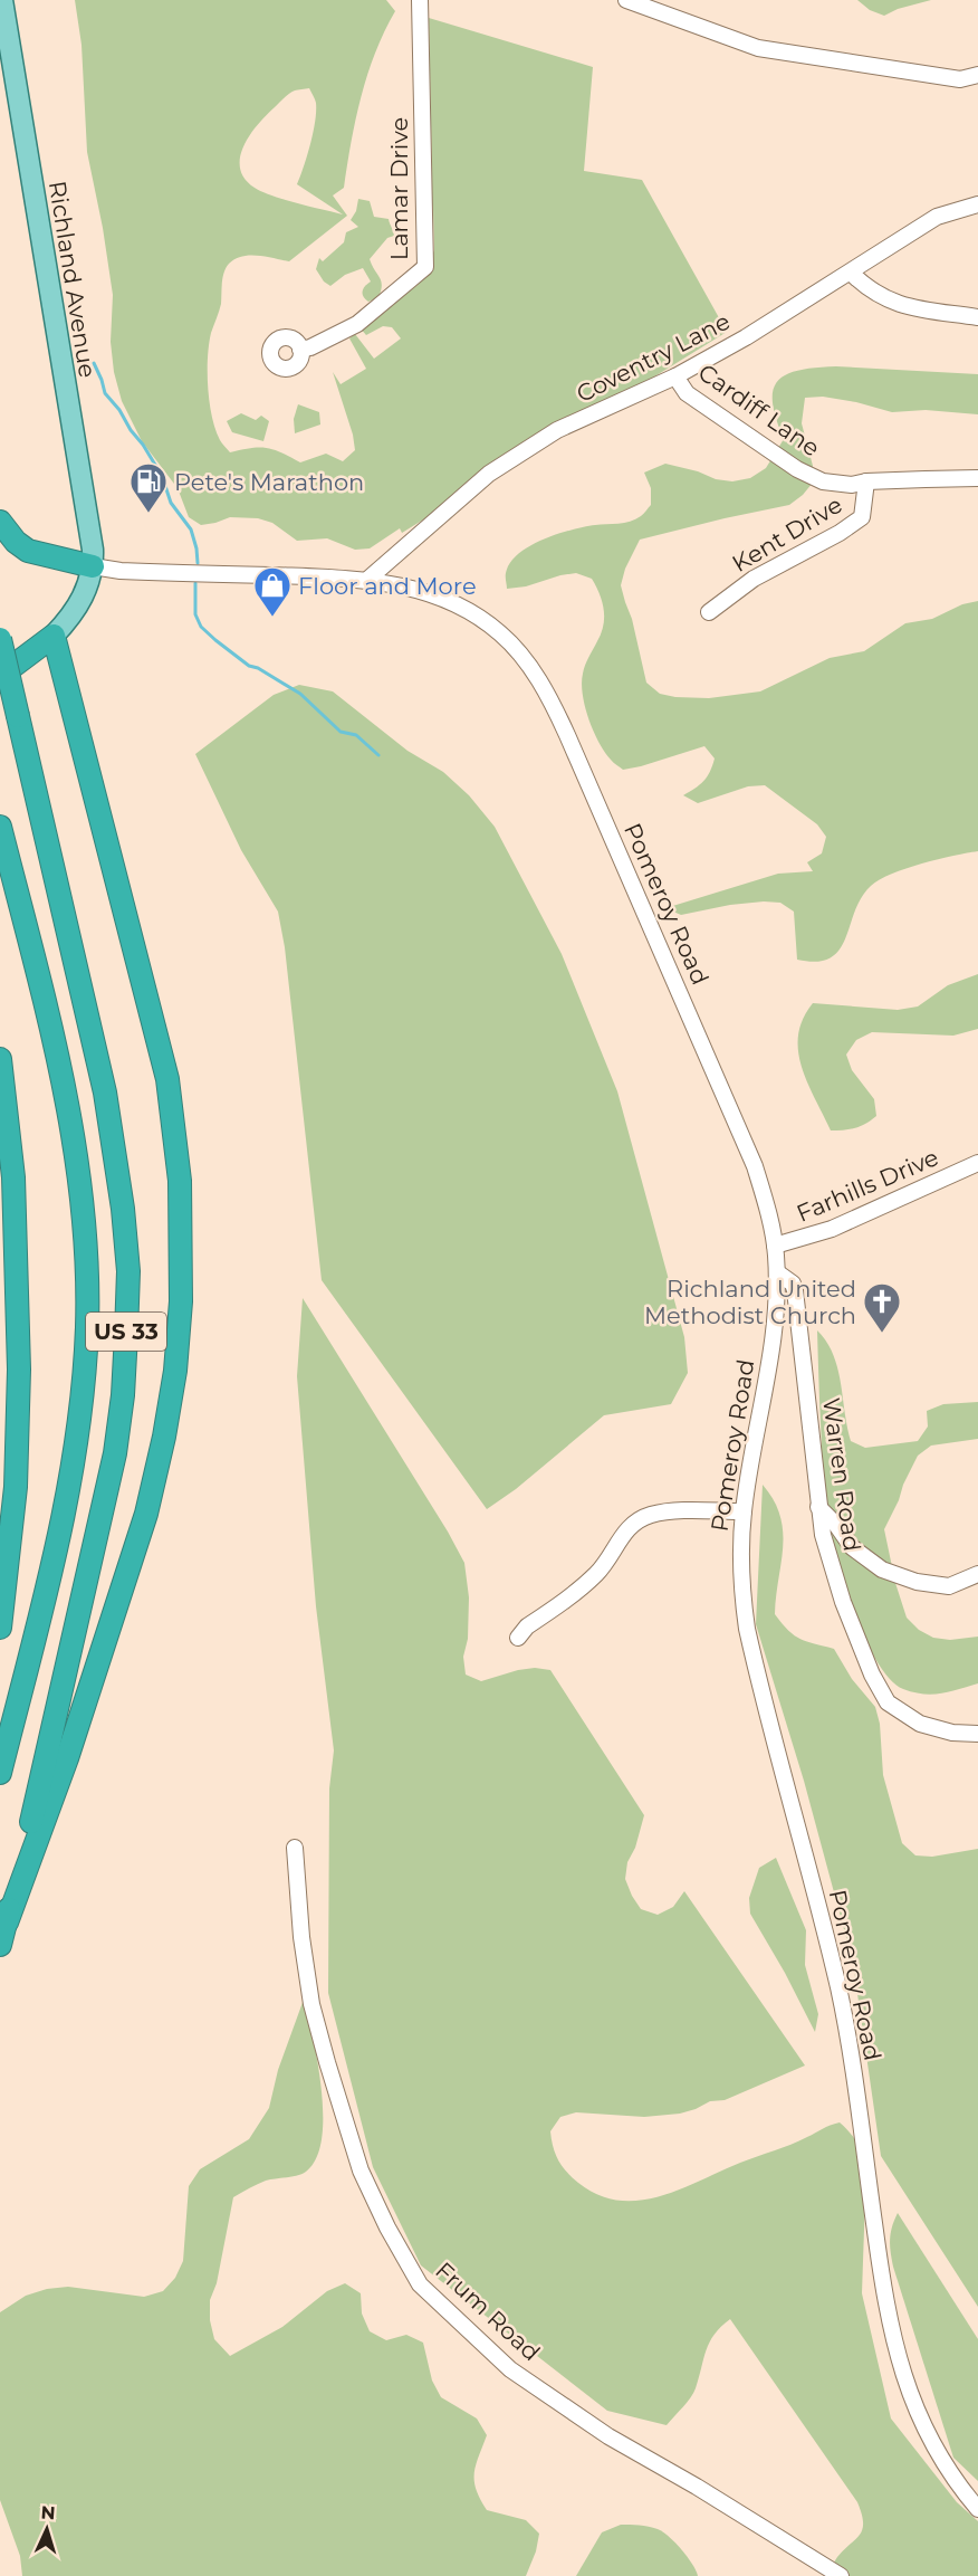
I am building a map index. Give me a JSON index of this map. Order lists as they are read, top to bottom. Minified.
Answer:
{"streets":{"highway":["US 33"],"main road":["Richland Avenue"],"street":["Lamar Drive","Coventry Lane","Cardiff Lane","Kent Drive","Pomeroy Road","Farhills Drive","Warren Road","Frum Road"]},"crossings":[["Richland Avenue","Pomeroy Road"],["Coventry Lane","Cardiff Lane"],["Coventry Lane","Pomeroy Road"],["Cardiff Lane","Kent Drive"],["Pomeroy Road","Farhills Drive"],["Pomeroy Road","Warren Road"]],"places":{"fuel station":["Pete's Marathon"],"shop":["Floor and More"],"church":["Richland United Methodist Church"]},"north":"top"}
